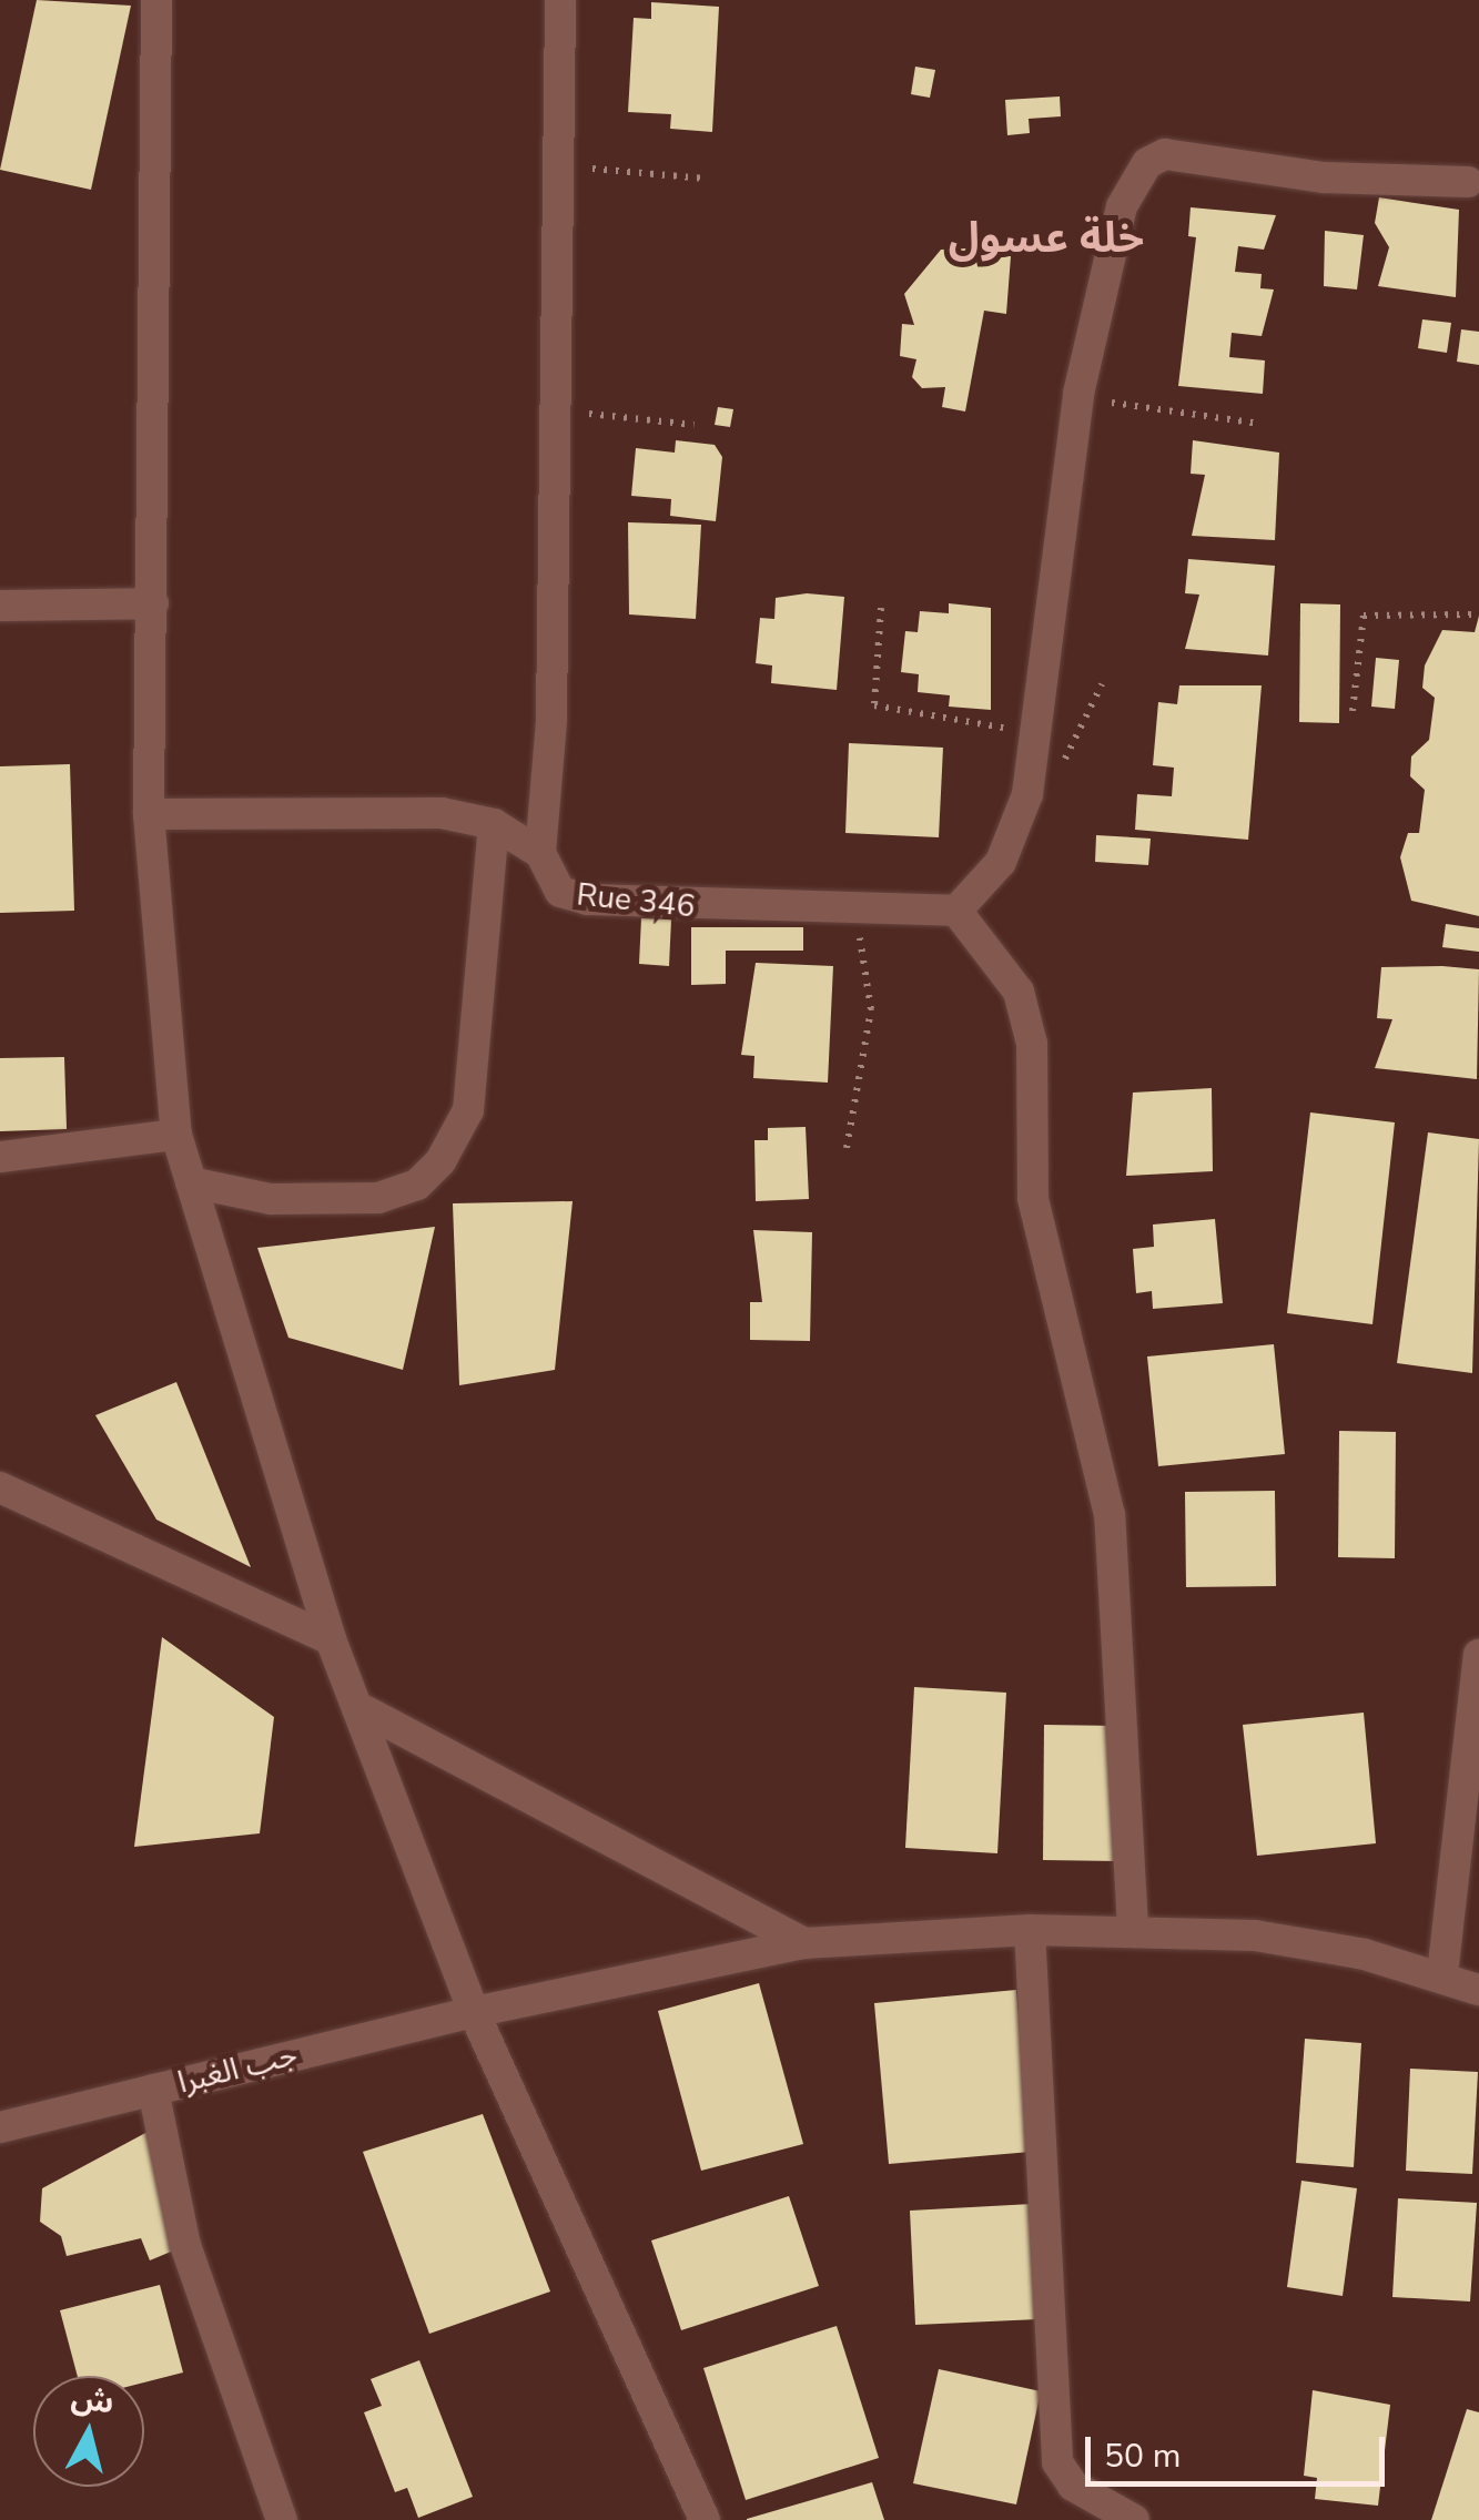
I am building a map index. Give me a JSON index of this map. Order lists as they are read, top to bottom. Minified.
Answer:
{"streets":{"street":["Rue 346","جب الغبرا"]},"districts":["خلة عسول"],"scale_bar":"50 m","north":"top"}
